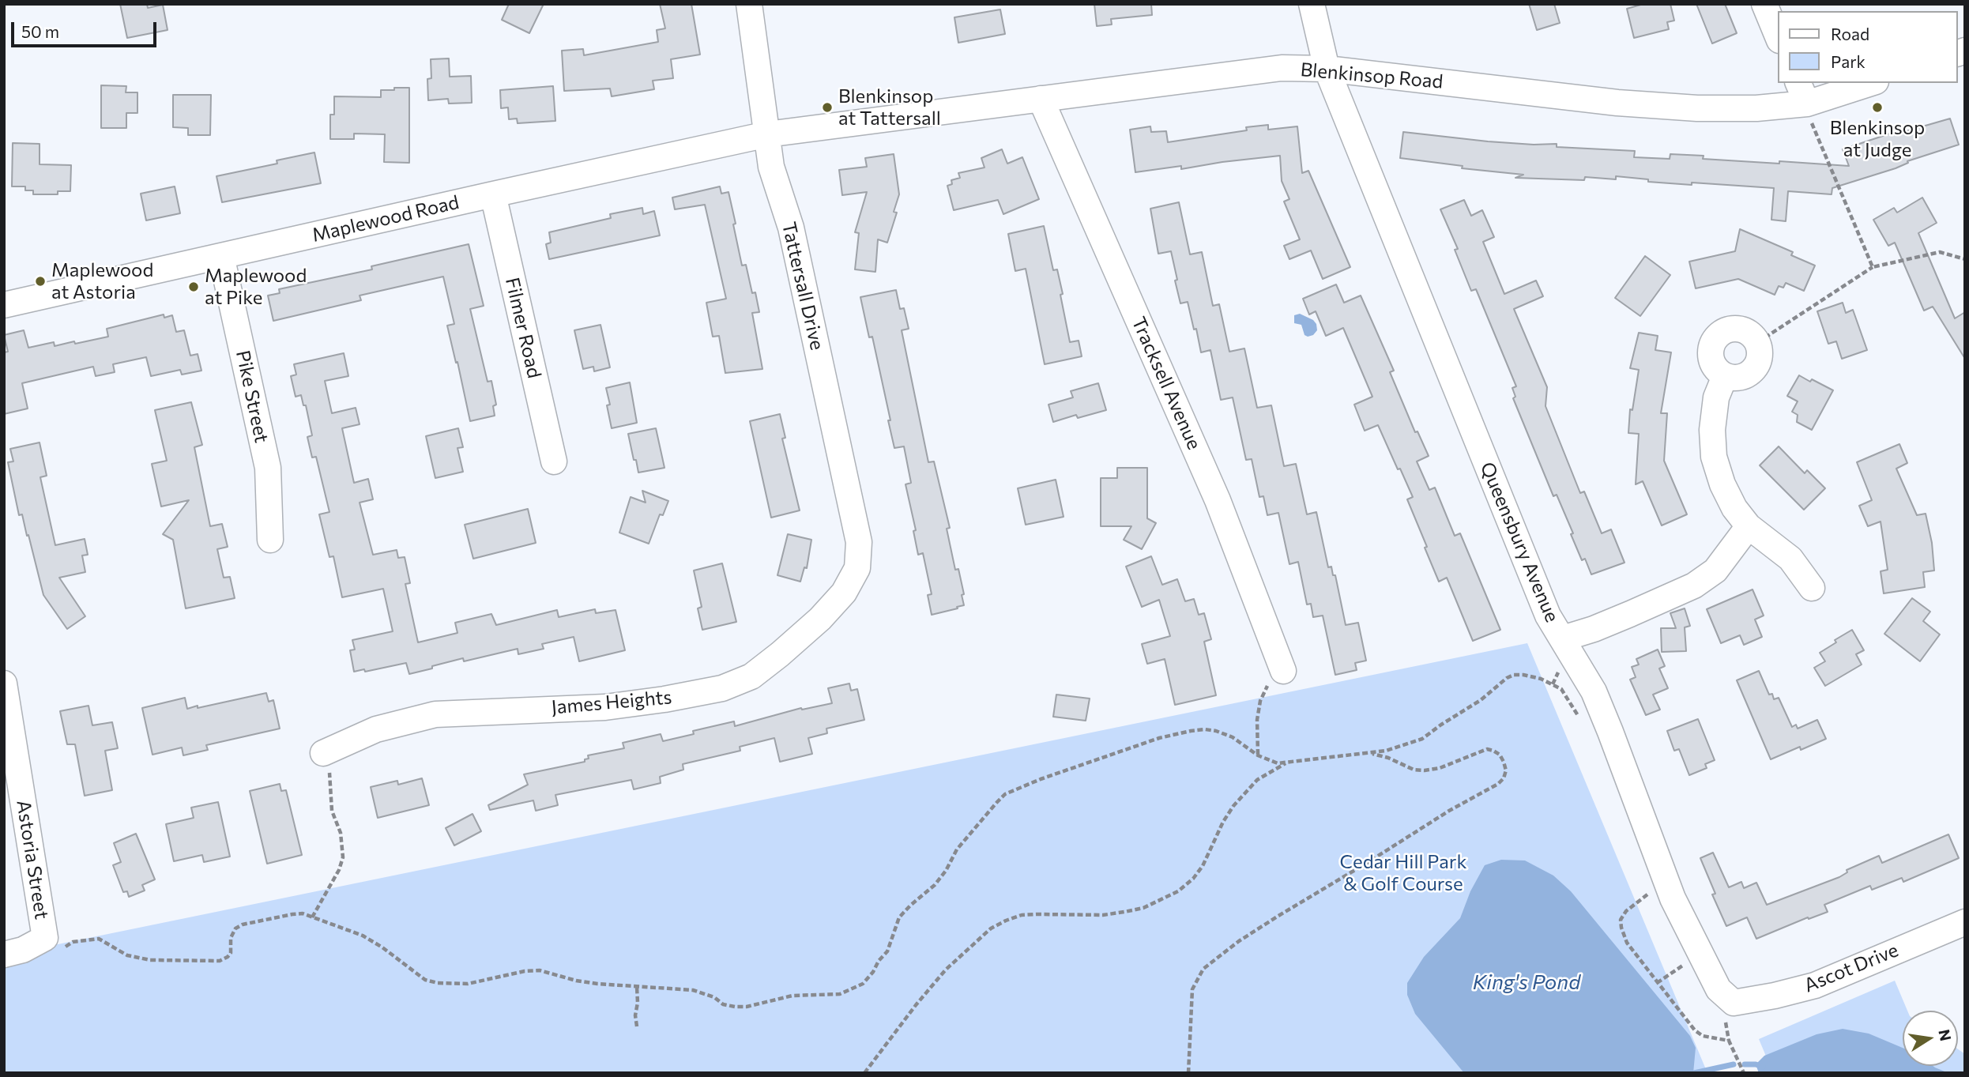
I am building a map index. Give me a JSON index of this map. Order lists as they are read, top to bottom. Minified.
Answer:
{"streets":{"street":["Blenkinsop Road","Maplewood Road","Tattersall Drive","Filmer Road","Tracksell Avenue","Pike Street","Queensbury Avenue","James Heights","Astoria Street","Ascot Drive"]},"crossings":[["Blenkinsop Road","Maplewood Road"],["Blenkinsop Road","Tattersall Drive"],["Blenkinsop Road","Tracksell Avenue"],["Blenkinsop Road","Queensbury Avenue"],["Maplewood Road","Tattersall Drive"],["Maplewood Road","Filmer Road"],["Maplewood Road","Pike Street"],["Tattersall Drive","James Heights"],["Queensbury Avenue","Ascot Drive"]],"water":["King's Pond"],"parks":["Cedar Hill Park & Golf Course"],"places":["Blenkinsop at Tattersall","Blenkinsop at Judge","Maplewood at Astoria","Maplewood at Pike"],"legend":["Road","Park"],"scale_bar":"50 m","north":"right"}
